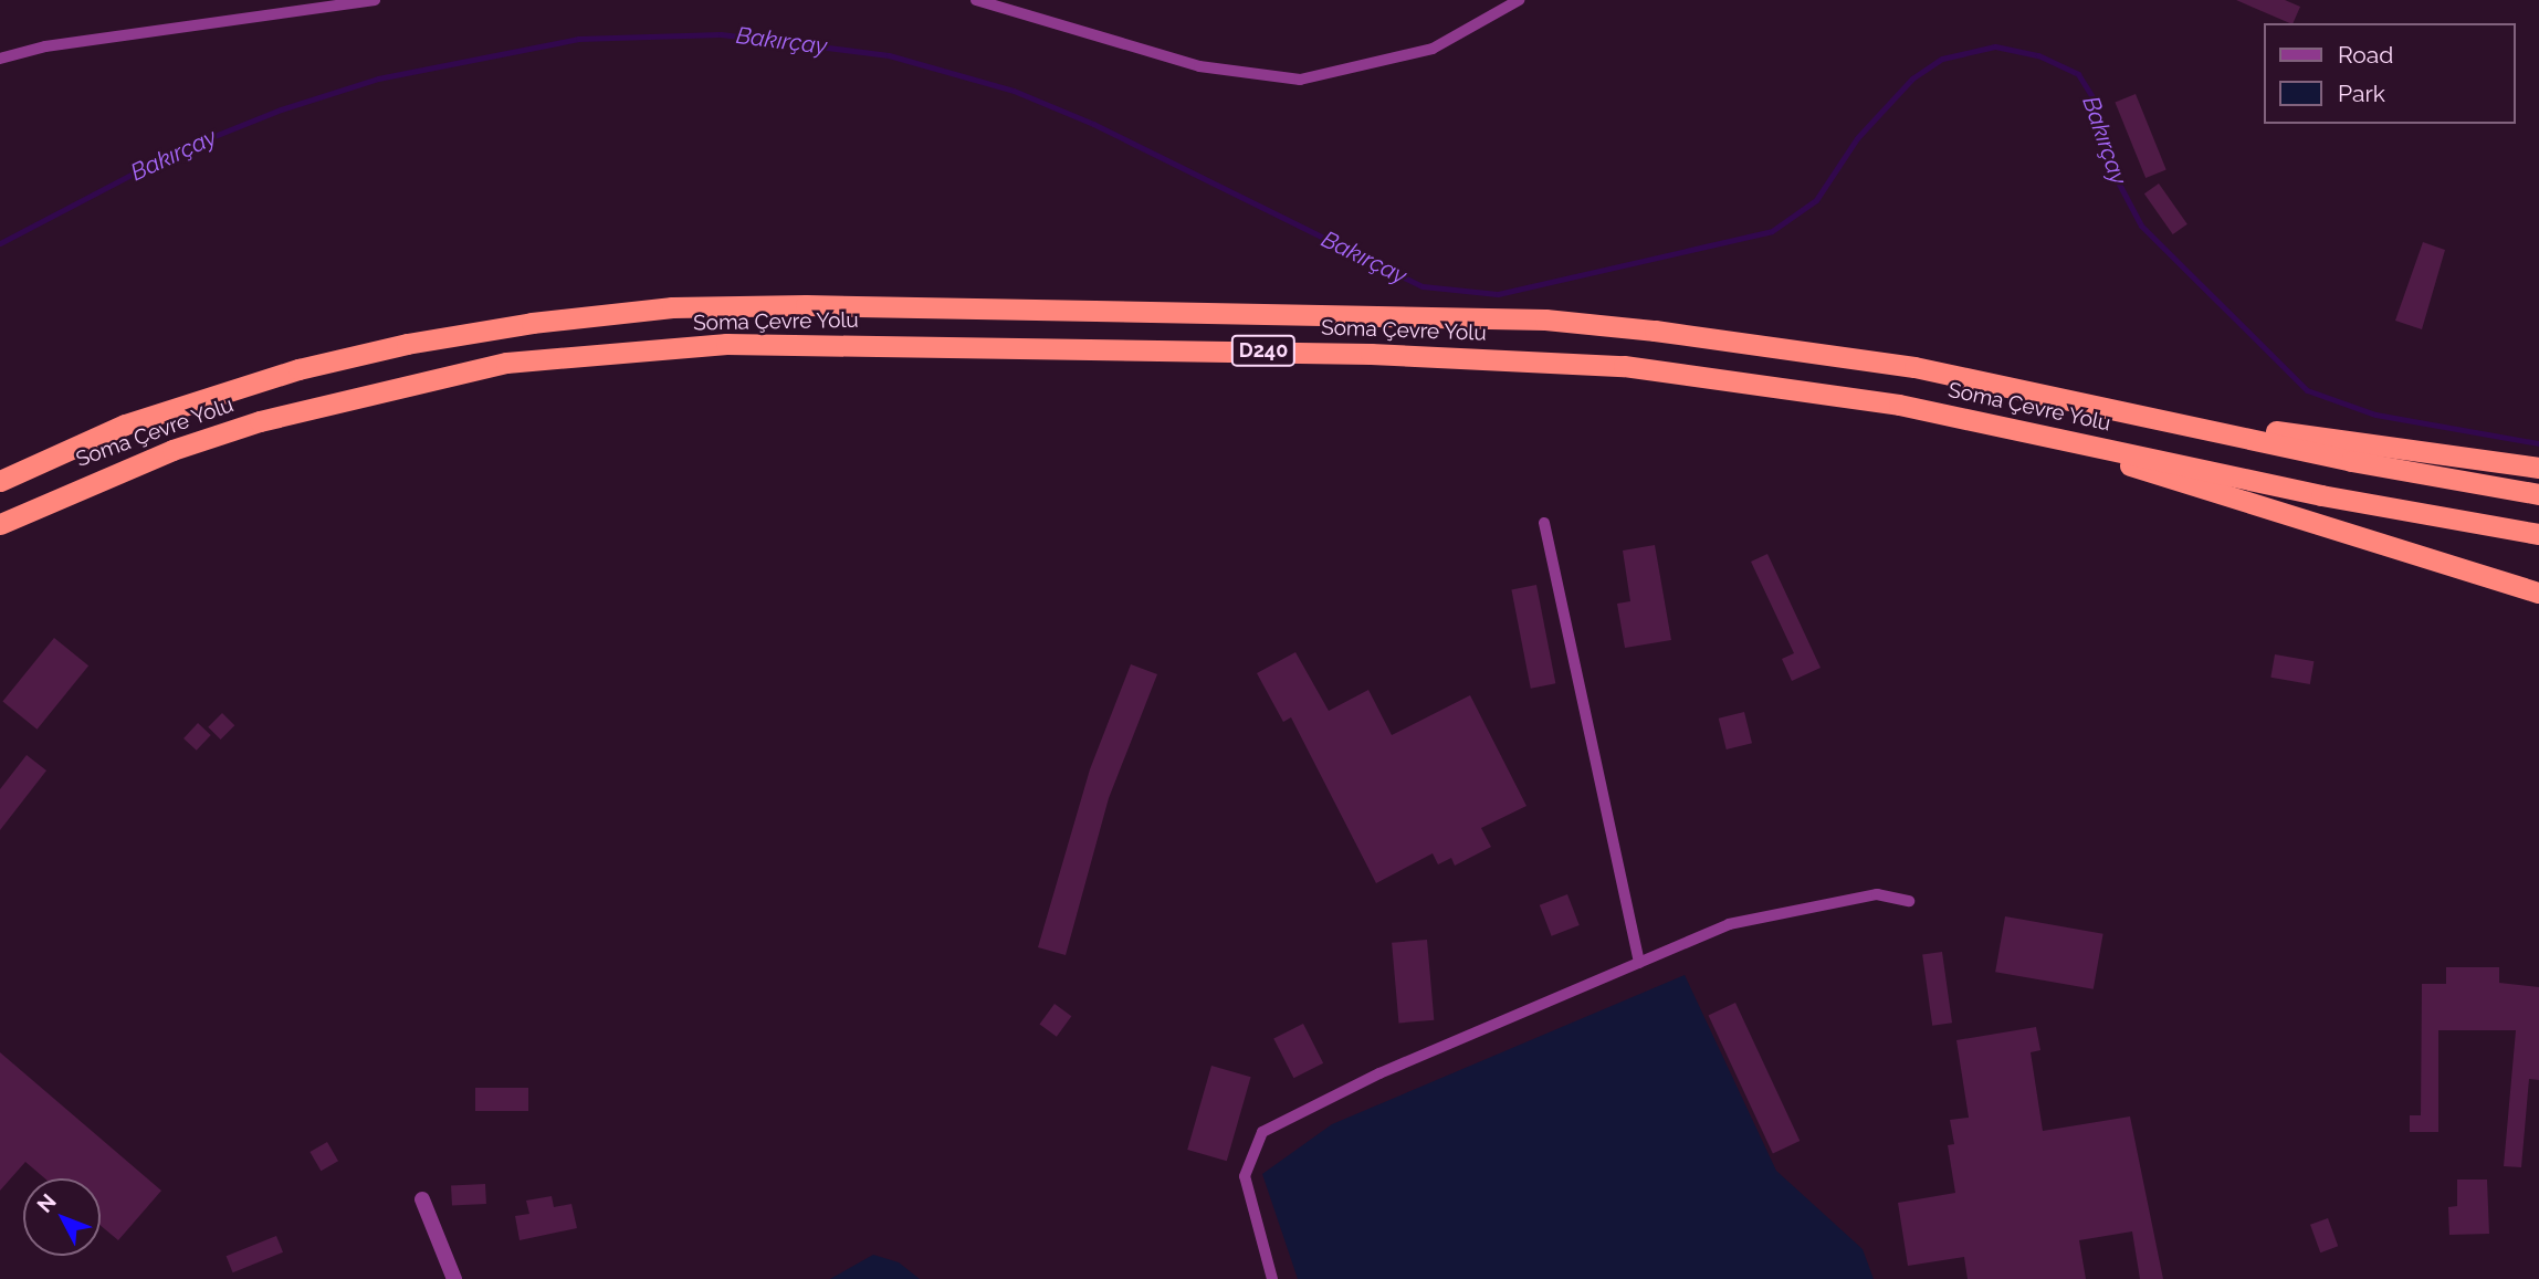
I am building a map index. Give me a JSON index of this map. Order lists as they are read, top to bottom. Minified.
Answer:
{"streets":{"highway":["Soma Çevre Yolu","D240"]},"water":["Bakırçay"],"legend":["Road","Park"],"north":"top left"}
